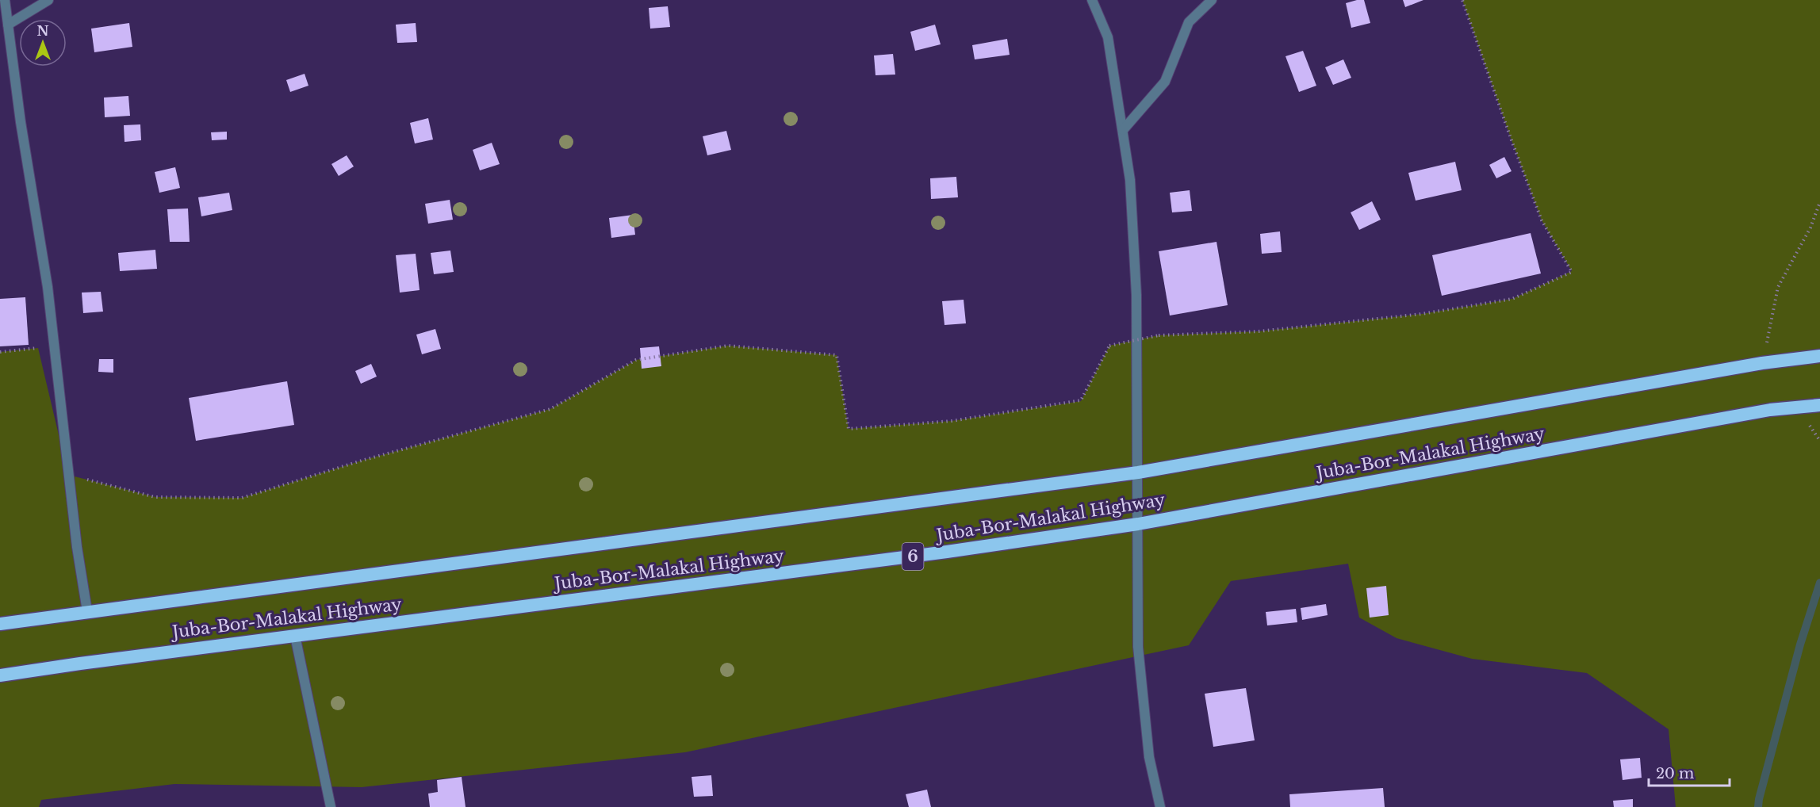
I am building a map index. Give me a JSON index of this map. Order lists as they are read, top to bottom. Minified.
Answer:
{"streets":{"highway":["Juba-Bor-Malakal Highway","6"]},"scale_bar":"20 m","north":"top"}
